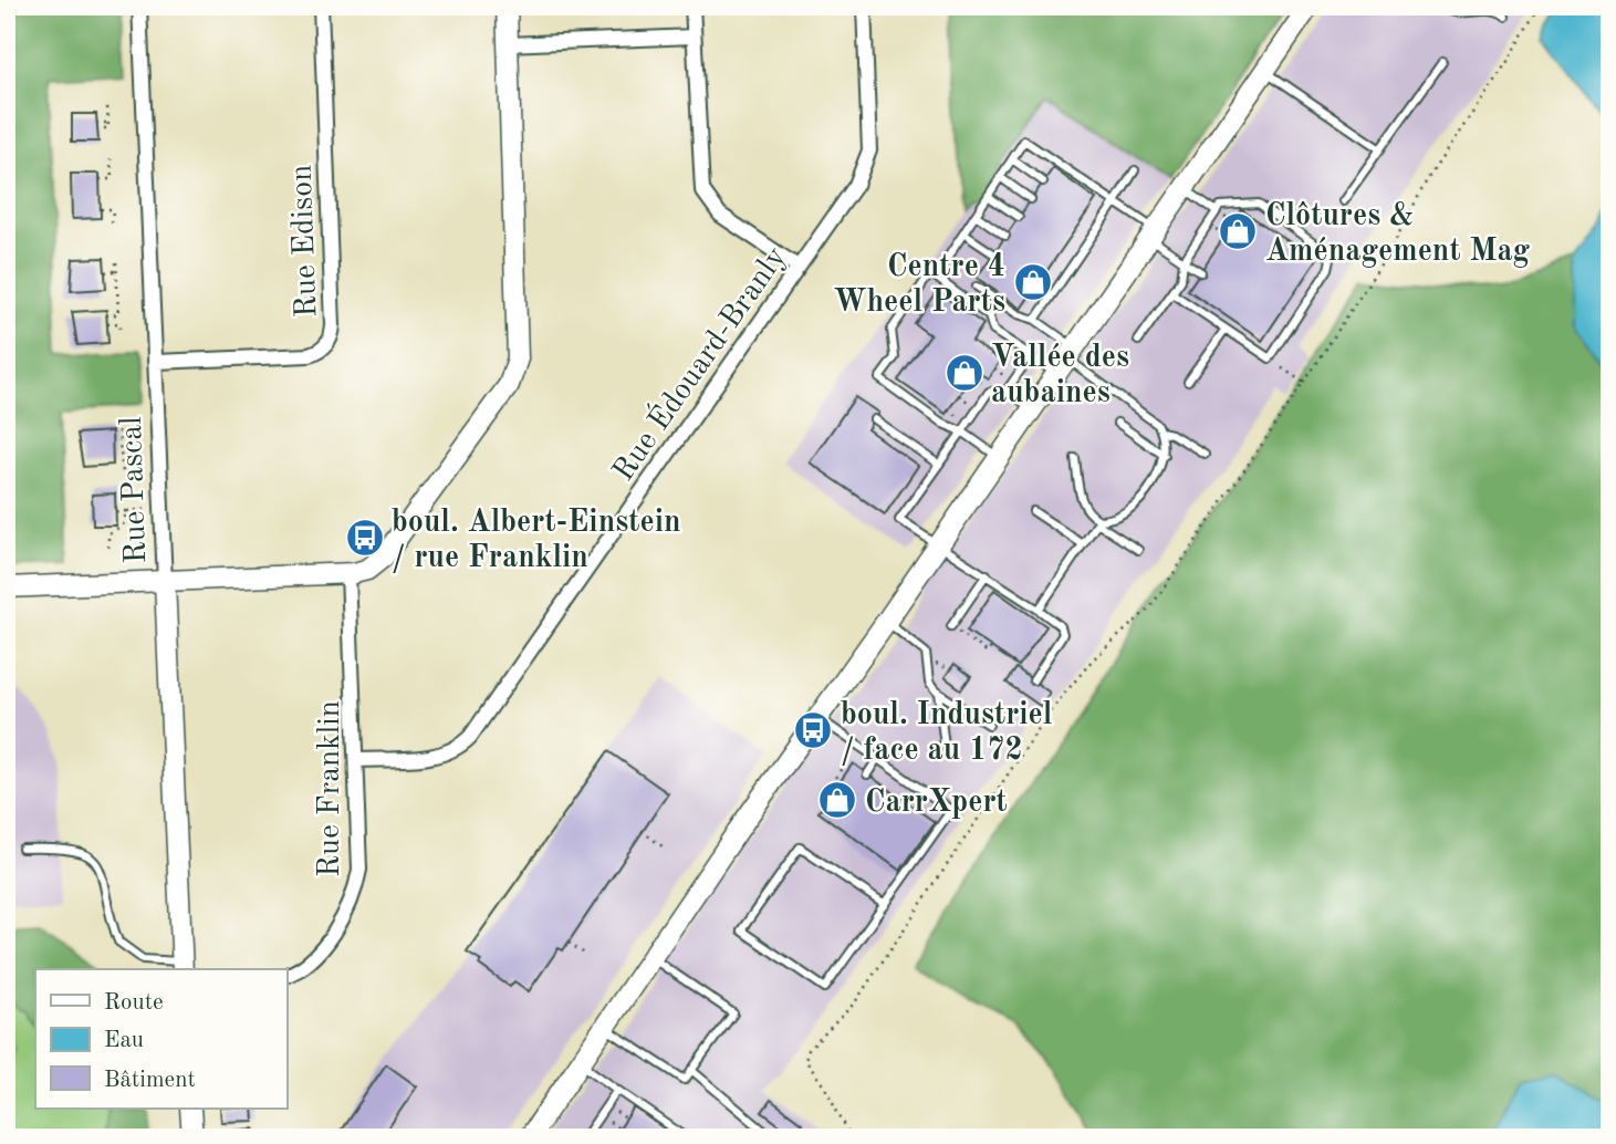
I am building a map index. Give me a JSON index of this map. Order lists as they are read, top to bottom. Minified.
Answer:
{"streets":{"street":["Rue Edison","Rue Édouard-Branly","Rue Pascal","Rue Franklin"]},"crossings":[["Rue Edison","Rue Pascal"],["Rue Édouard-Branly","Rue Franklin"]],"places":{"shop":["Clôtures & Aménagement Mag","Centre 4 Wheel Parts","Vallée des aubaines","CarrXpert"],"bus stop":["boul. Albert-Einstein / rue Franklin","boul. Industriel / face au 172"]},"legend":["Route","Eau","Bâtiment"]}
